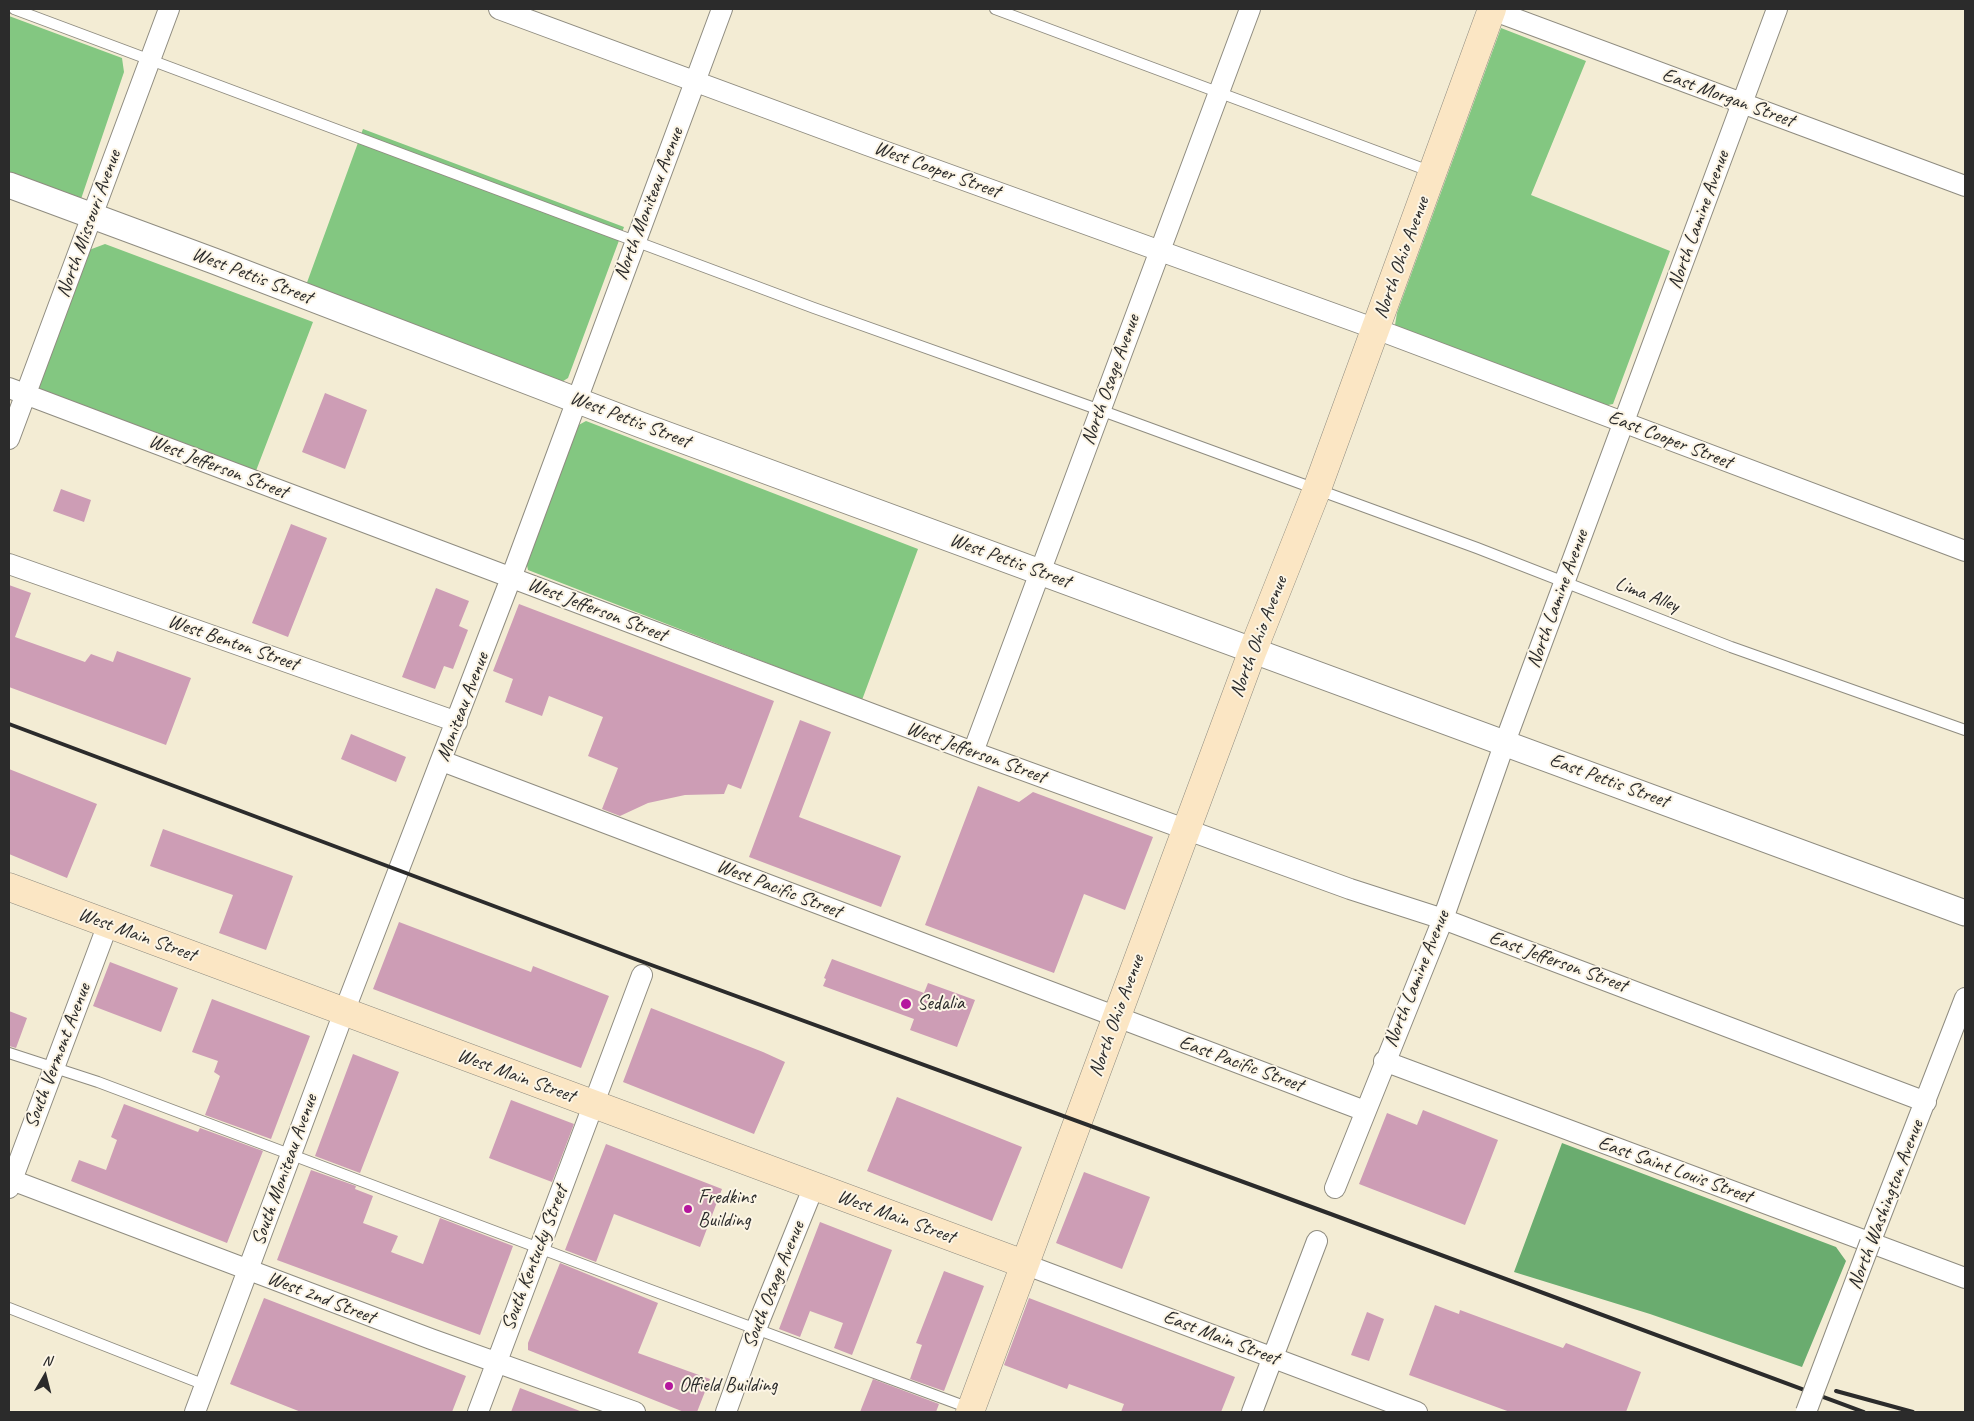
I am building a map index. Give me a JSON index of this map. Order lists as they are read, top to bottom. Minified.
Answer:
{"streets":{"main road":["North Ohio Avenue","West Main Street"],"street":["East Morgan Street","West Cooper Street","North Moniteau Avenue","North Lamine Avenue","North Missouri Avenue","West Pettis Street","North Osage Avenue","East Cooper Street","West Jefferson Street","West Benton Street","Moniteau Avenue","East Pettis Street","West Pacific Street","East Jefferson Street","South Vermont Avenue","East Pacific Street","South Moniteau Avenue","East Saint Louis Street","North Washington Avenue","South Kentucky Street","South Osage Avenue","West 2nd Street","East Main Street"],"lane":["Lima Alley"]},"crossings":[["East Morgan Street","North Lamine Avenue"],["East Morgan Street","North Ohio Avenue"],["West Cooper Street","North Moniteau Avenue"],["West Cooper Street","North Ohio Avenue"],["West Cooper Street","North Osage Avenue"],["West Cooper Street","East Cooper Street"],["North Moniteau Avenue","West Pettis Street"],["North Moniteau Avenue","Lima Alley"],["North Moniteau Avenue","Moniteau Avenue"],["North Lamine Avenue","East Cooper Street"],["North Lamine Avenue","Lima Alley"],["North Lamine Avenue","East Pettis Street"],["North Lamine Avenue","East Jefferson Street"],["North Lamine Avenue","East Pacific Street"],["North Lamine Avenue","East Saint Louis Street"],["North Missouri Avenue","West Pettis Street"],["North Missouri Avenue","West Jefferson Street"],["North Missouri Avenue","Lima Alley"],["North Ohio Avenue","West Pettis Street"],["North Ohio Avenue","East Cooper Street"],["North Ohio Avenue","West Jefferson Street"],["North Ohio Avenue","Lima Alley"],["North Ohio Avenue","East Pettis Street"],["North Ohio Avenue","West Pacific Street"],["North Ohio Avenue","West Main Street"],["North Ohio Avenue","East Jefferson Street"],["North Ohio Avenue","East Pacific Street"],["North Ohio Avenue","East Main Street"],["West Pettis Street","North Osage Avenue"],["West Pettis Street","Moniteau Avenue"],["West Pettis Street","East Pettis Street"],["North Osage Avenue","West Jefferson Street"],["North Osage Avenue","Lima Alley"],["West Jefferson Street","Moniteau Avenue"],["West Jefferson Street","East Jefferson Street"],["West Benton Street","Moniteau Avenue"],["Moniteau Avenue","West Pacific Street"],["Moniteau Avenue","West Main Street"],["Moniteau Avenue","South Moniteau Avenue"],["West Pacific Street","East Pacific Street"],["West Main Street","South Vermont Avenue"],["West Main Street","South Moniteau Avenue"],["West Main Street","South Kentucky Street"],["West Main Street","South Osage Avenue"],["West Main Street","East Main Street"],["East Jefferson Street","North Washington Avenue"],["South Vermont Avenue","West 2nd Street"],["South Moniteau Avenue","West 2nd Street"],["East Saint Louis Street","North Washington Avenue"],["South Kentucky Street","West 2nd Street"]],"places":["Sedalia","Fredkins Building","Offield Building"],"north":"top"}
